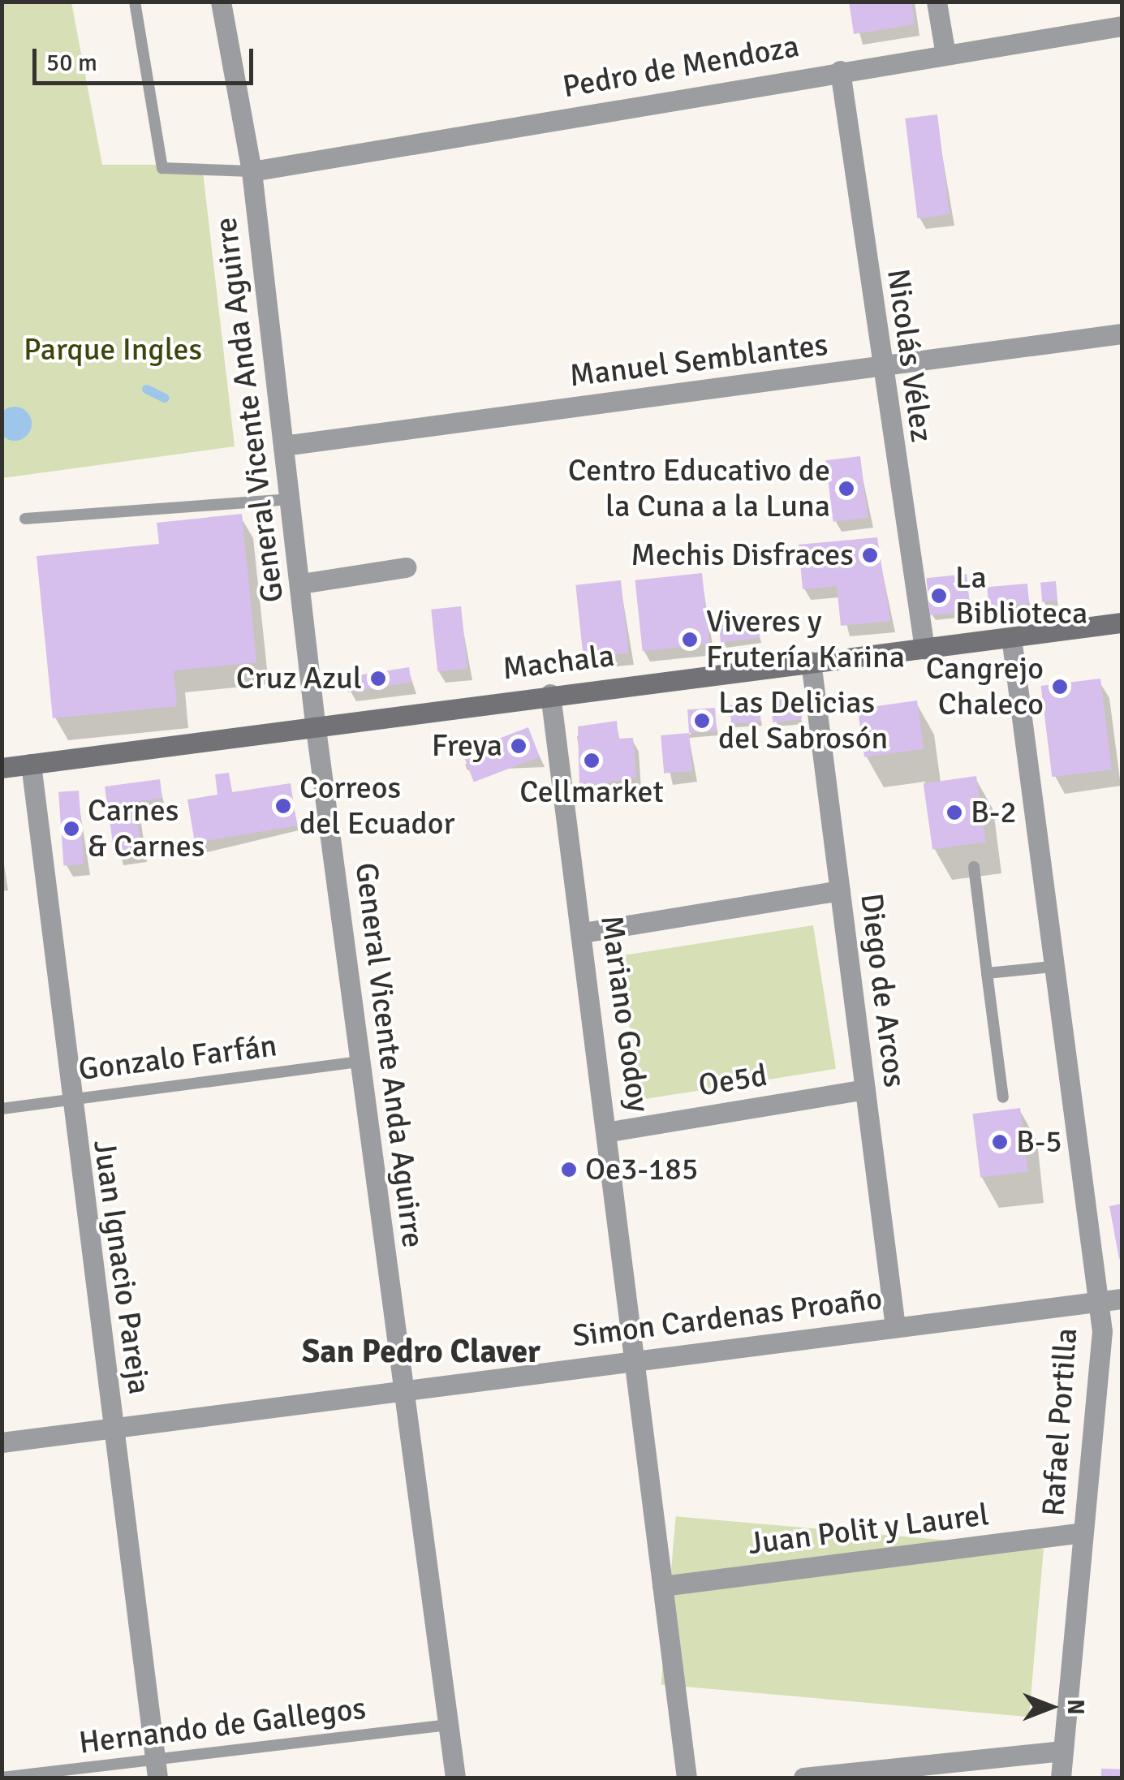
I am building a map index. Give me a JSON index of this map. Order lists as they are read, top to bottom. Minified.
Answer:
{"streets":{"main road":["Machala"],"street":["Pedro de Mendoza","Nicolás Vélez","Manuel Semblantes","General Vicente Anda Aguirre","Diego de Arcos","Mariano Godoy","Oe5d","Juan Ignacio Pareja","Simon Cardenas Proaño","Rafael Portilla","Juan Polit y Laurel"],"lane":["Gonzalo Farfán","Hernando de Gallegos"]},"crossings":[["Pedro de Mendoza","Nicolás Vélez"],["Pedro de Mendoza","General Vicente Anda Aguirre"],["Nicolás Vélez","Manuel Semblantes"],["Nicolás Vélez","Machala"],["Manuel Semblantes","General Vicente Anda Aguirre"],["General Vicente Anda Aguirre","Machala"],["General Vicente Anda Aguirre","Gonzalo Farfán"],["General Vicente Anda Aguirre","Simon Cardenas Proaño"],["General Vicente Anda Aguirre","Hernando de Gallegos"],["Machala","Diego de Arcos"],["Machala","Mariano Godoy"],["Machala","Juan Ignacio Pareja"],["Machala","Rafael Portilla"],["Diego de Arcos","Oe5d"],["Diego de Arcos","Simon Cardenas Proaño"],["Mariano Godoy","Oe5d"],["Mariano Godoy","Simon Cardenas Proaño"],["Mariano Godoy","Juan Polit y Laurel"],["Gonzalo Farfán","Juan Ignacio Pareja"],["Juan Ignacio Pareja","Simon Cardenas Proaño"],["Juan Ignacio Pareja","Hernando de Gallegos"],["Simon Cardenas Proaño","Rafael Portilla"],["Rafael Portilla","Juan Polit y Laurel"]],"districts":["San Pedro Claver"],"parks":["Parque Ingles"],"places":["Centro Educativo de la Cuna a la Luna","Mechis Disfraces","La Biblioteca","Viveres y Frutería Karina","Cruz Azul","Cangrejo Chaleco","Las Delicias del Sabrosón","Freya","Cellmarket","Correos del Ecuador","B-2","Carnes & Carnes","B-5","Oe3-185"],"scale_bar":"50 m","north":"right"}
